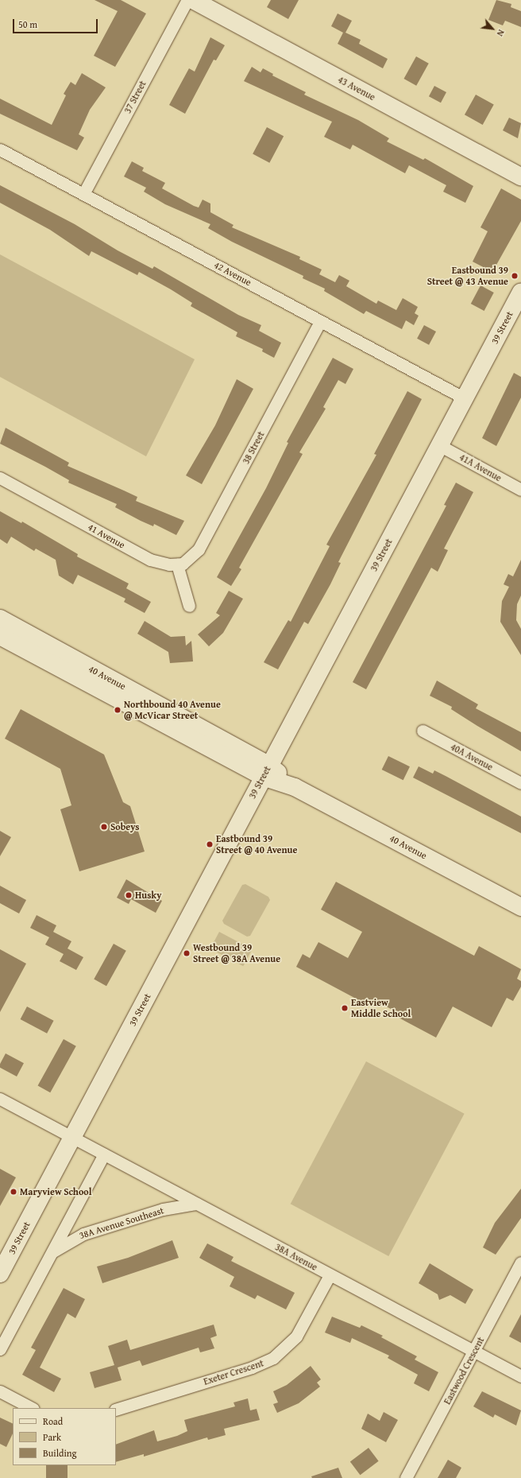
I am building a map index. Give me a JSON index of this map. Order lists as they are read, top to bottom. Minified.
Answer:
{"streets":{"street":["43 Avenue","37 Street","42 Avenue","39 Street","38 Street","41A Avenue","41 Avenue","40 Avenue","40A Avenue","38A Avenue Southeast","38A Avenue","Eastwood Crescent","Exeter Crescent"]},"crossings":[["37 Street","42 Avenue"],["42 Avenue","39 Street"],["42 Avenue","38 Street"],["39 Street","41A Avenue"],["39 Street","40 Avenue"],["39 Street","38A Avenue"],["38 Street","41 Avenue"],["38A Avenue Southeast","38A Avenue"],["38A Avenue","Eastwood Crescent"],["38A Avenue","Exeter Crescent"]],"places":["Eastbound 39 Street @ 43 Avenue","Northbound 40 Avenue @ McVicar Street","Sobeys","Eastbound 39 Street @ 40 Avenue","Husky","Westbound 39 Street @ 38A Avenue","Eastview Middle School","Maryview School"],"legend":["Road","Park","Building"],"scale_bar":"50 m","north":"bottom right"}
